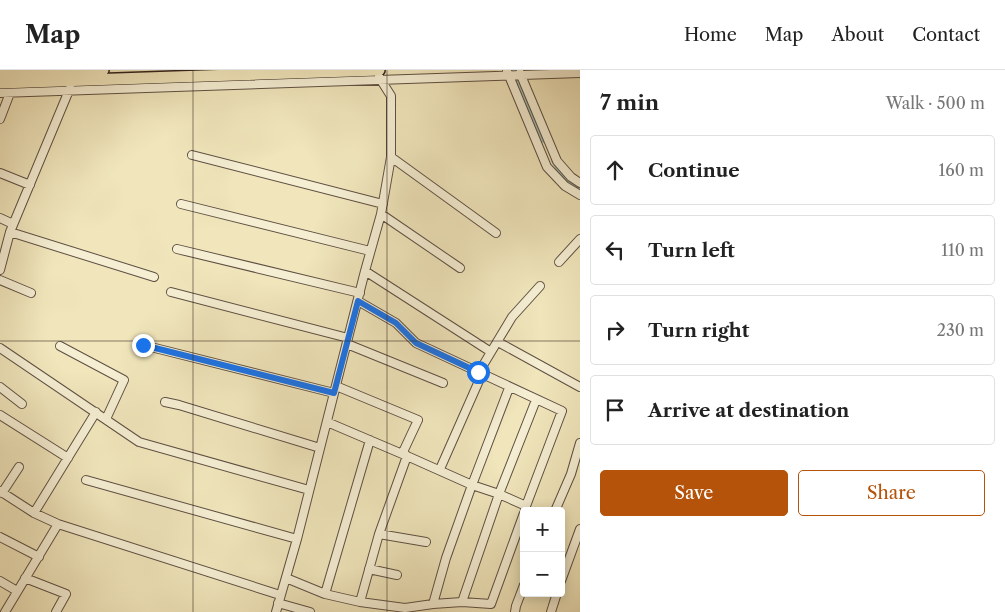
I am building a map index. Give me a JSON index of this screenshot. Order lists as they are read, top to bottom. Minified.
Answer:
{"page":{"header":"Map","nav":["Home","Map","About","Contact"],"heading":["7 min","Walk · 500 m"],"list":[["Continue","160 m"],["Turn left","110 m"],["Turn right","230 m"],"Arrive at destination"],"buttons":["Save","Share"],"map_buttons":["+","−"]}}
